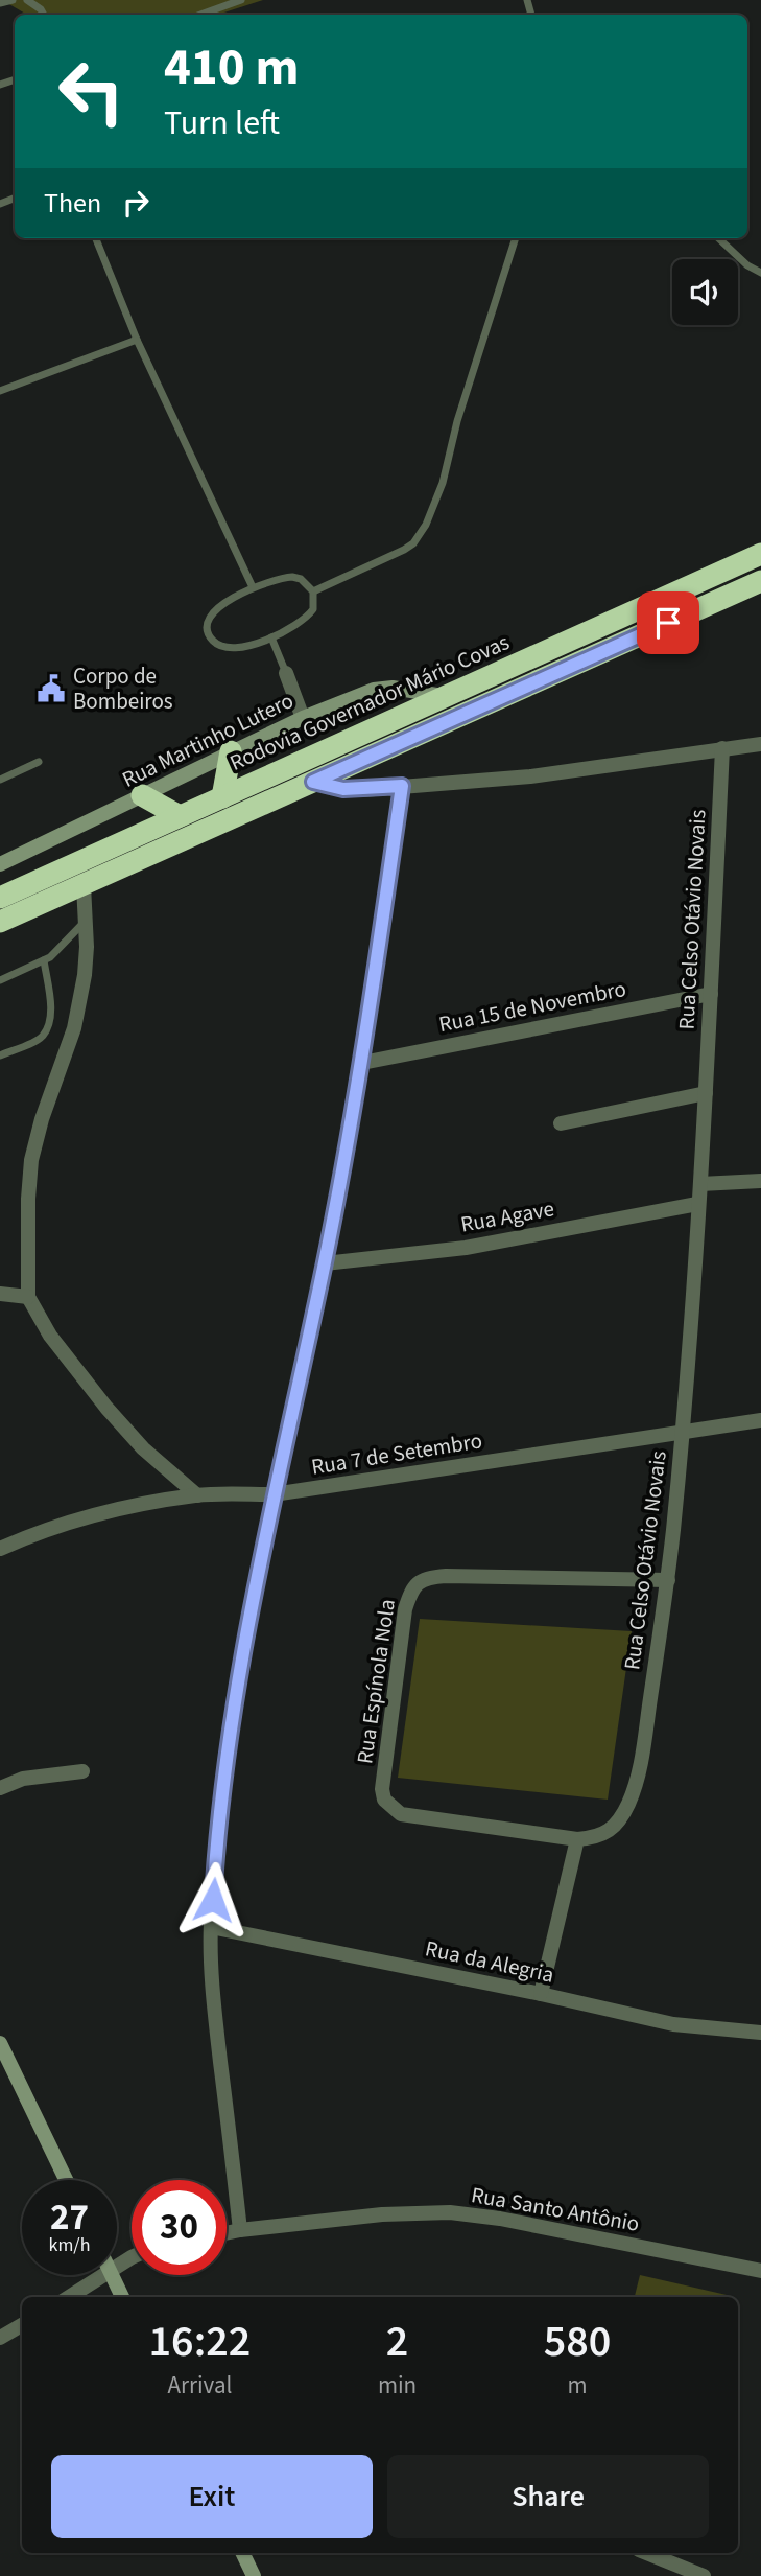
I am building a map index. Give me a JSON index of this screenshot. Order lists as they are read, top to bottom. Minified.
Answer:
{"streets":{"highway":["Rodovia Governador Mário Covas"],"street":["Rua Martinho Lutero","Rua Celso Otávio Novais","Rua 15 de Novembro","Rua Agave","Rua 7 de Setembro","Rua Espínola Nola","Rua da Alegria","Rua Santo Antônio"]},"crossings":[["Rodovia Governador Mário Covas","Rua Martinho Lutero"],["Rua Celso Otávio Novais","Rua 15 de Novembro"],["Rua Celso Otávio Novais","Rua Agave"],["Rua Celso Otávio Novais","Rua 7 de Setembro"],["Rua Celso Otávio Novais","Rua Espínola Nola"]],"places":{"public building":["Corpo de Bombeiros"]},"page":{"turn":["410 m","Turn left"],"then":"Then","speed":"27 km/h","limit":"30","eta":["16:22","Arrival","2","min","580","m"],"buttons":["Exit","Share"]}}
